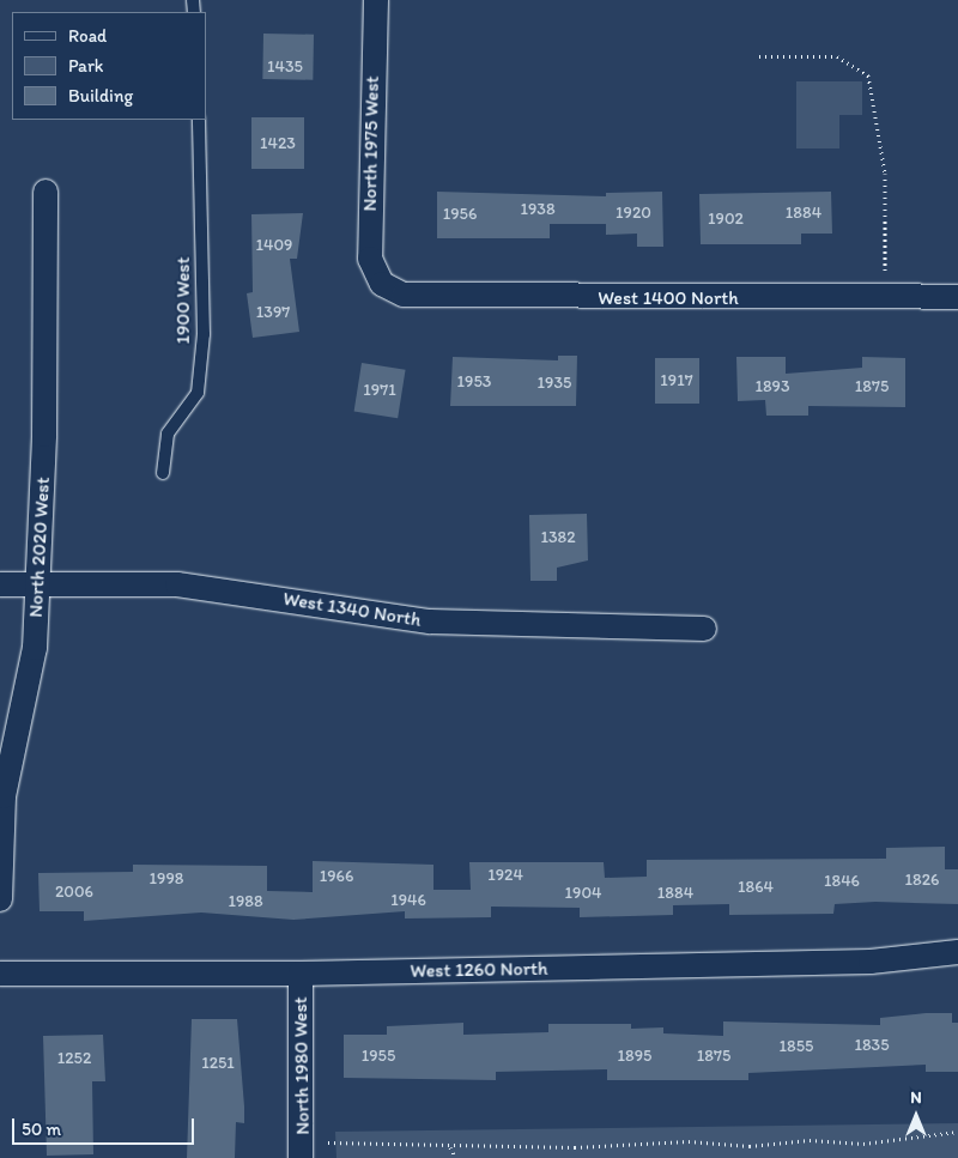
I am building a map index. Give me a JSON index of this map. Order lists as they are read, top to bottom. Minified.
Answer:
{"streets":{"street":["North 1975 West","West 1400 North","North 2020 West","West 1340 North","West 1260 North","North 1980 West"],"lane":["1900 West"]},"crossings":[["North 1975 West","West 1400 North"],["North 2020 West","West 1340 North"],["West 1260 North","North 1980 West"]],"house_numbers":["1435","1423","1938","1920","1884","1956","1902","1409","1397","1917","1953","1935","1893","1875","1971","1382","1924","1966","1998","1826","1846","1864","2006","1904","1884","1946","1988","1835","1855","1955","1895","1875","1252","1251"],"legend":["Road","Park","Building"],"scale_bar":"50 m","north":"top"}
